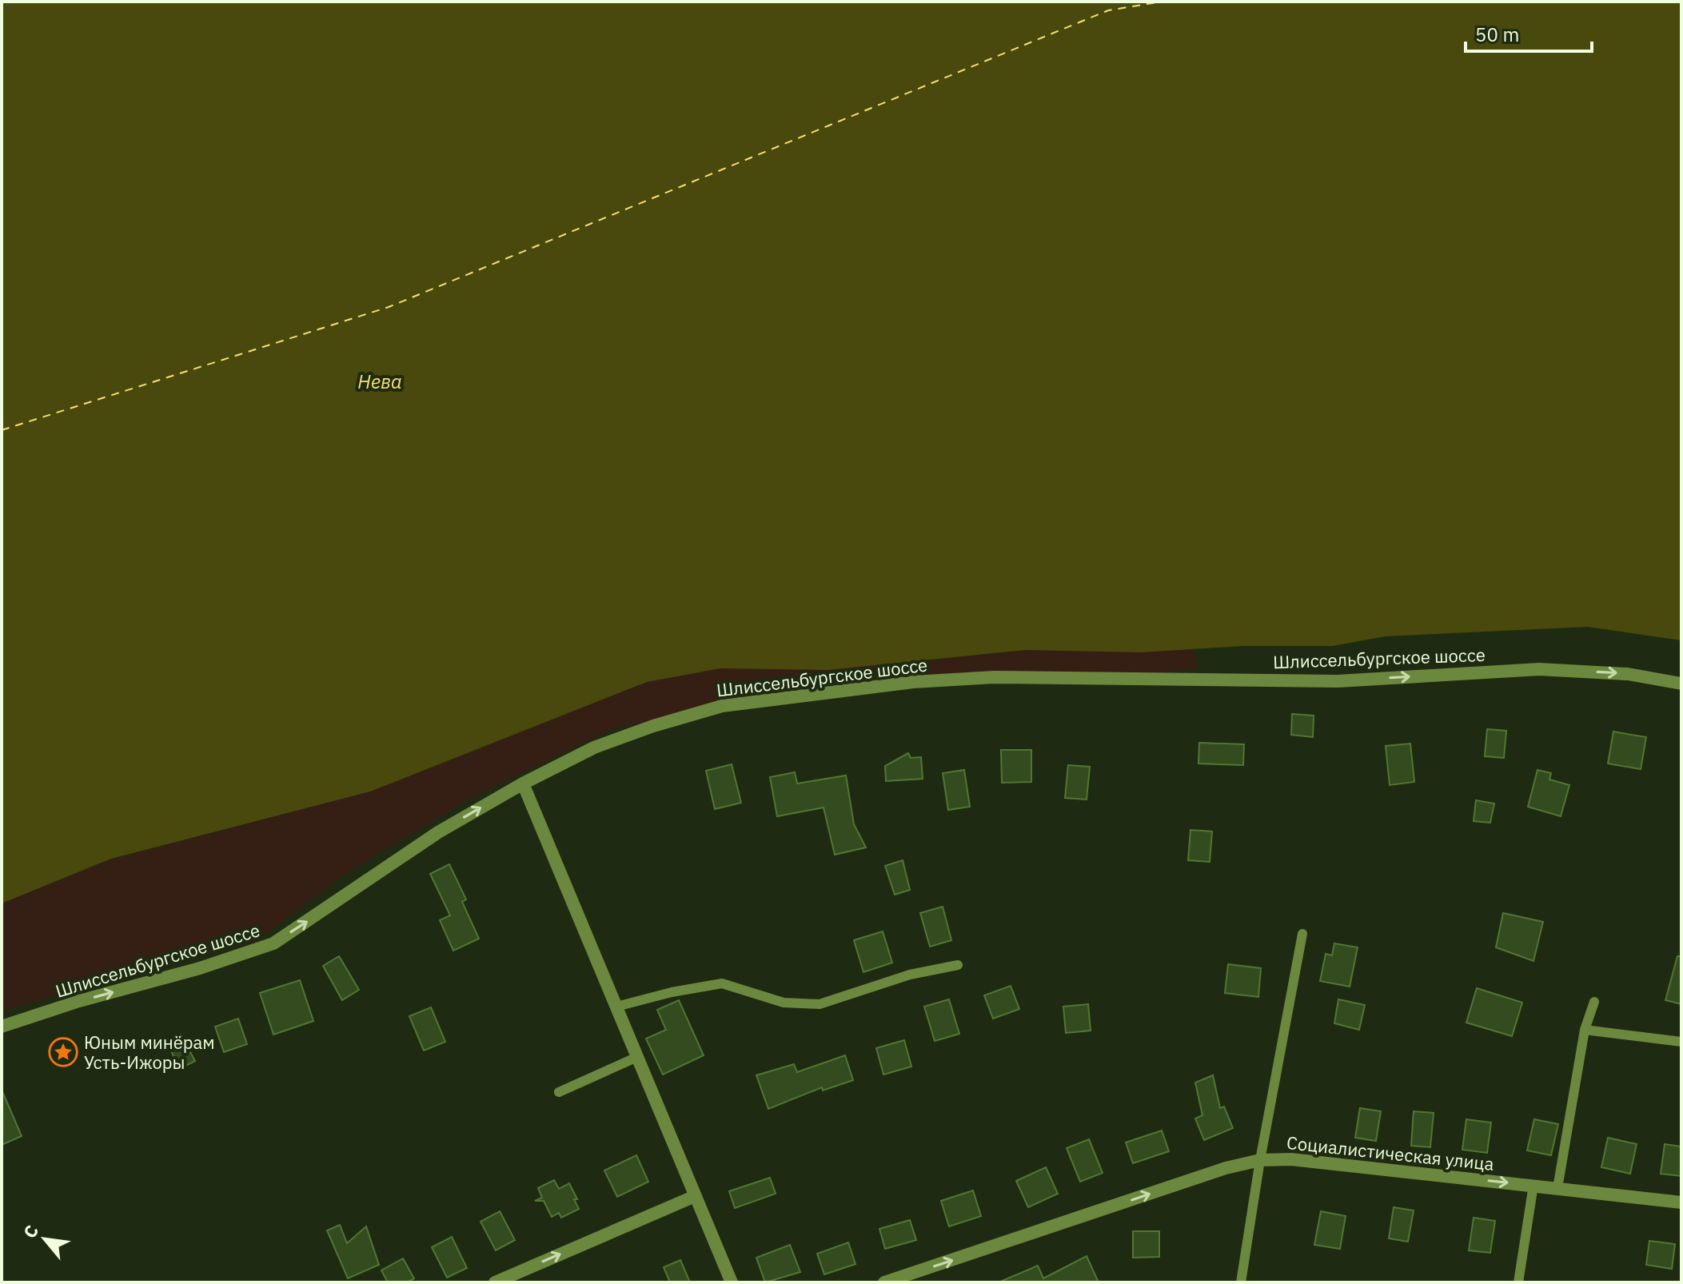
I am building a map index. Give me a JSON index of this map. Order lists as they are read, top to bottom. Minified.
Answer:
{"streets":{"street":["Шлиссельбургское шоссе","Социалистическая улица"]},"one_way":["Шлиссельбургское шоссе","Социалистическая улица"],"water":["Нева"],"places":{"place":["Юным минёрам Усть-Ижоры"]},"scale_bar":"50 m","north":"top left"}
